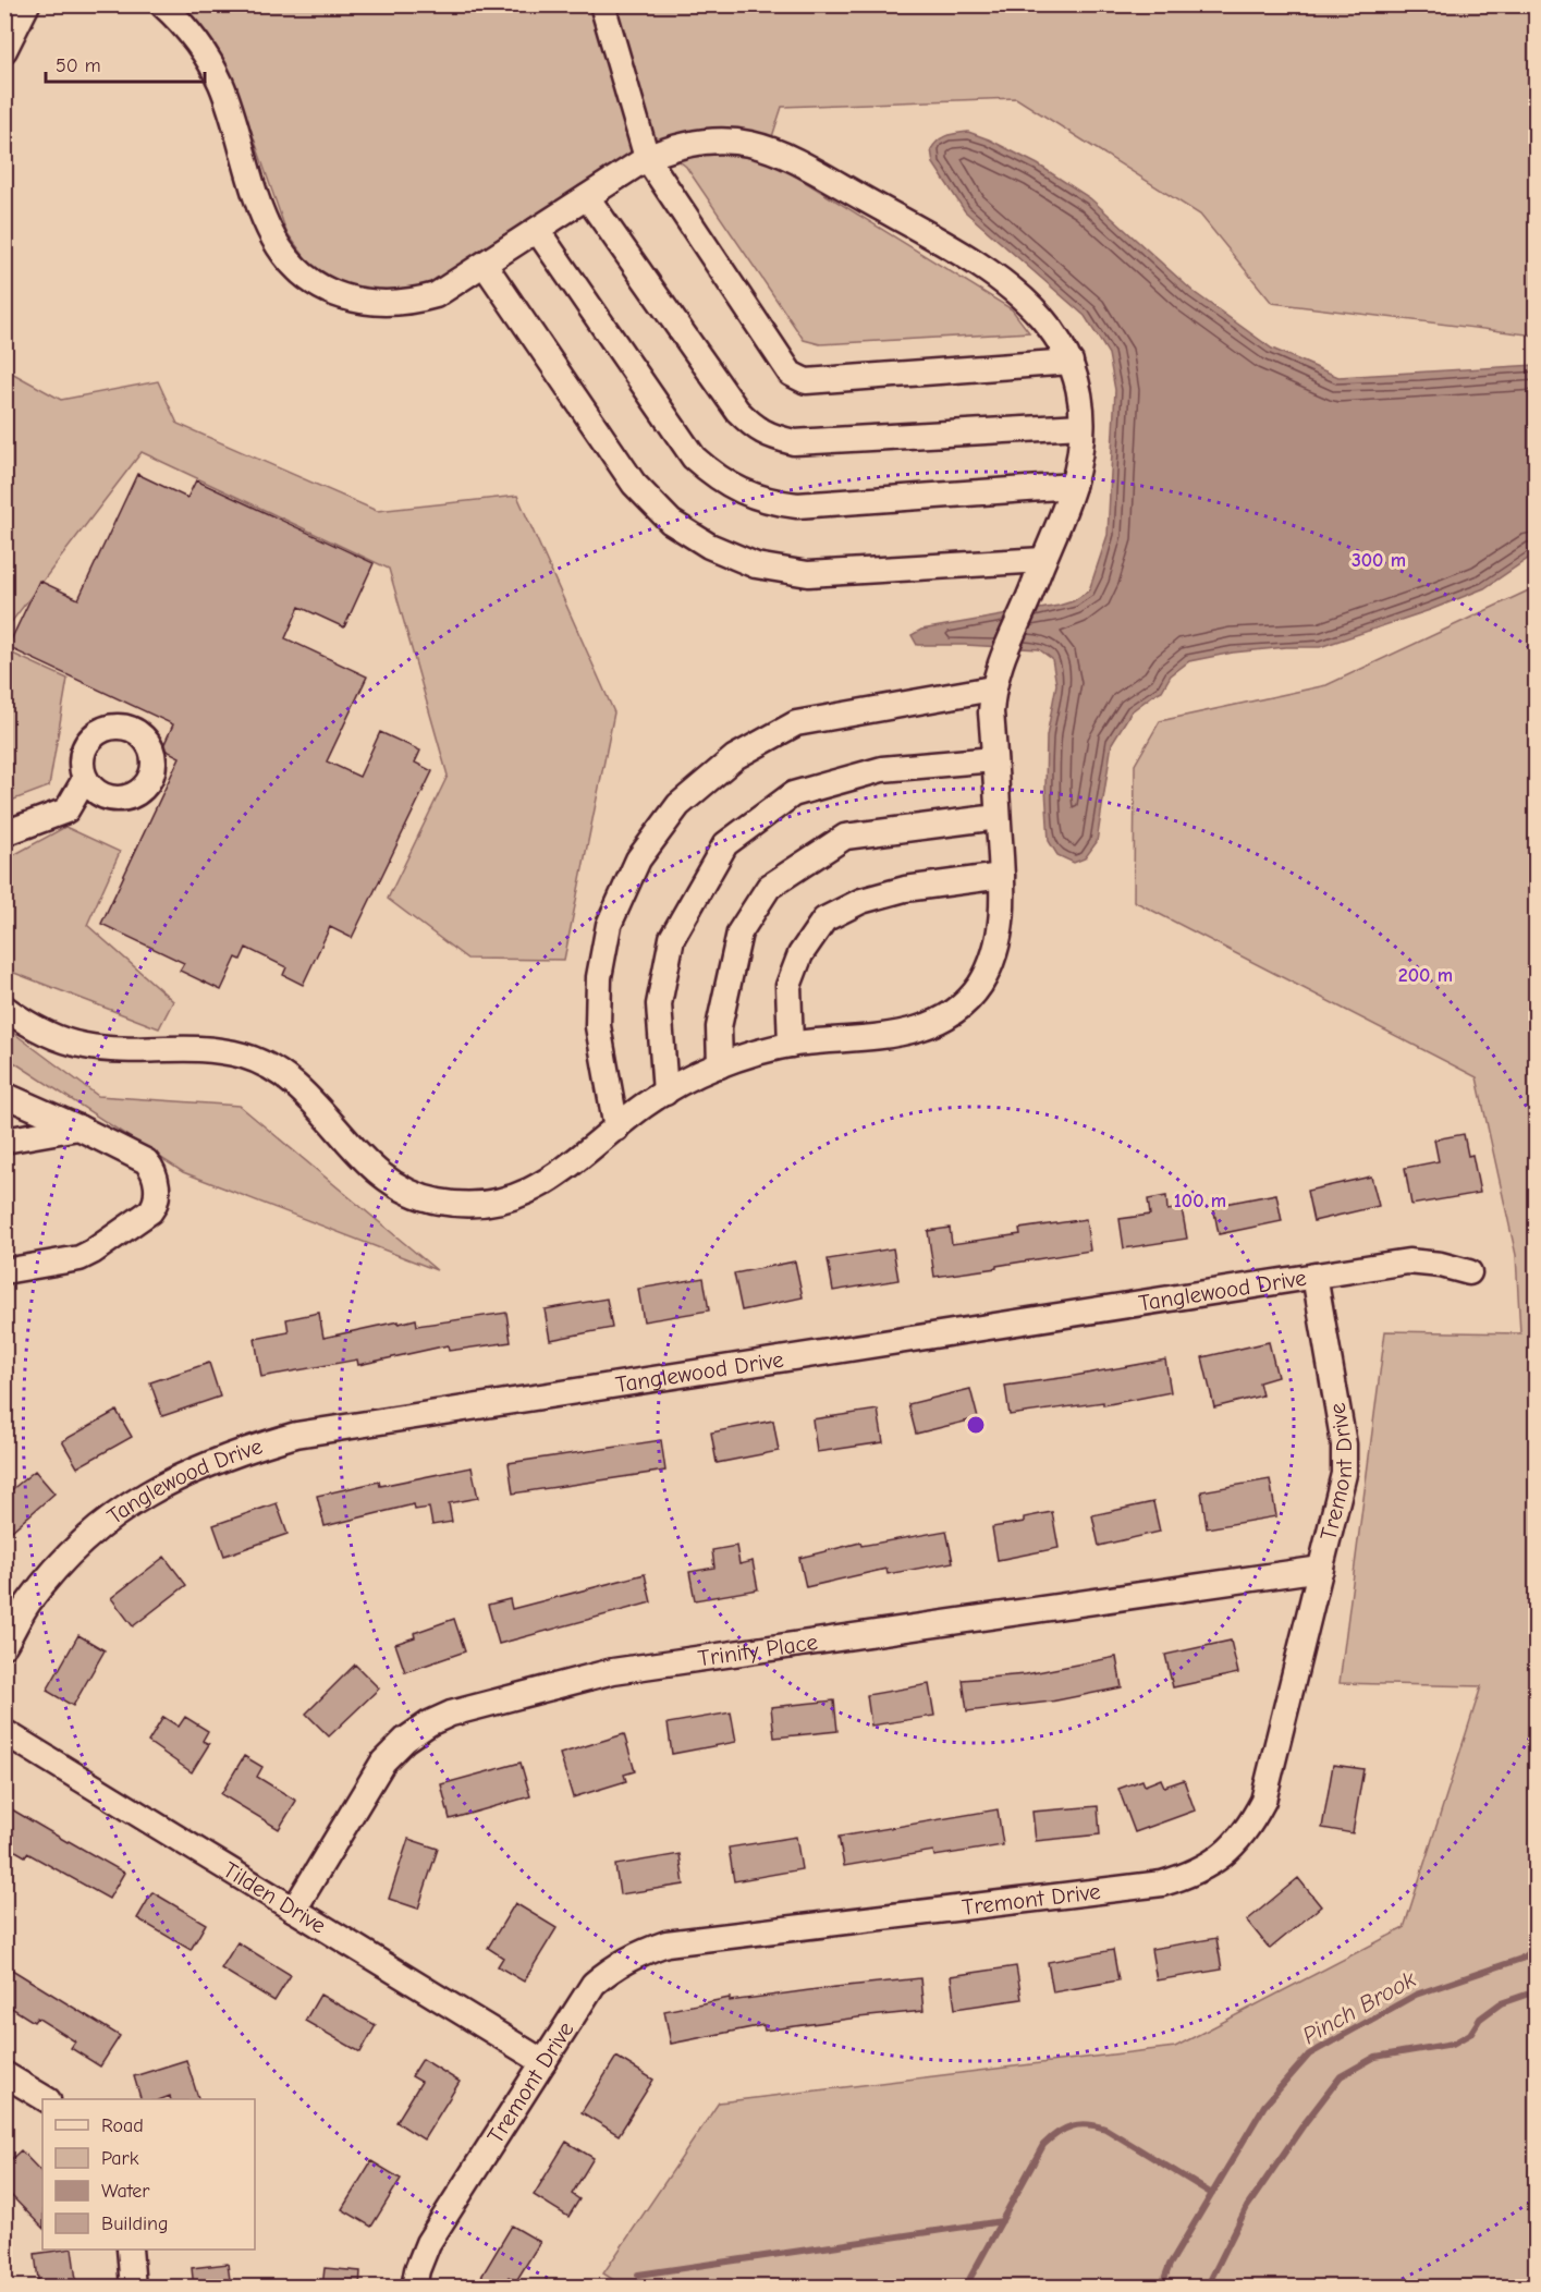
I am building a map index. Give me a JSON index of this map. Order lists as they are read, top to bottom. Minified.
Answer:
{"streets":{"street":["Tanglewood Drive","Tremont Drive","Trinity Place","Tilden Drive"]},"crossings":[["Tanglewood Drive","Tremont Drive"],["Tremont Drive","Trinity Place"],["Tremont Drive","Tilden Drive"],["Trinity Place","Tilden Drive"]],"water":["Pinch Brook"],"legend":["Road","Park","Water","Building"],"scale_bar":"50 m","rings":["300 m","200 m","100 m"]}
